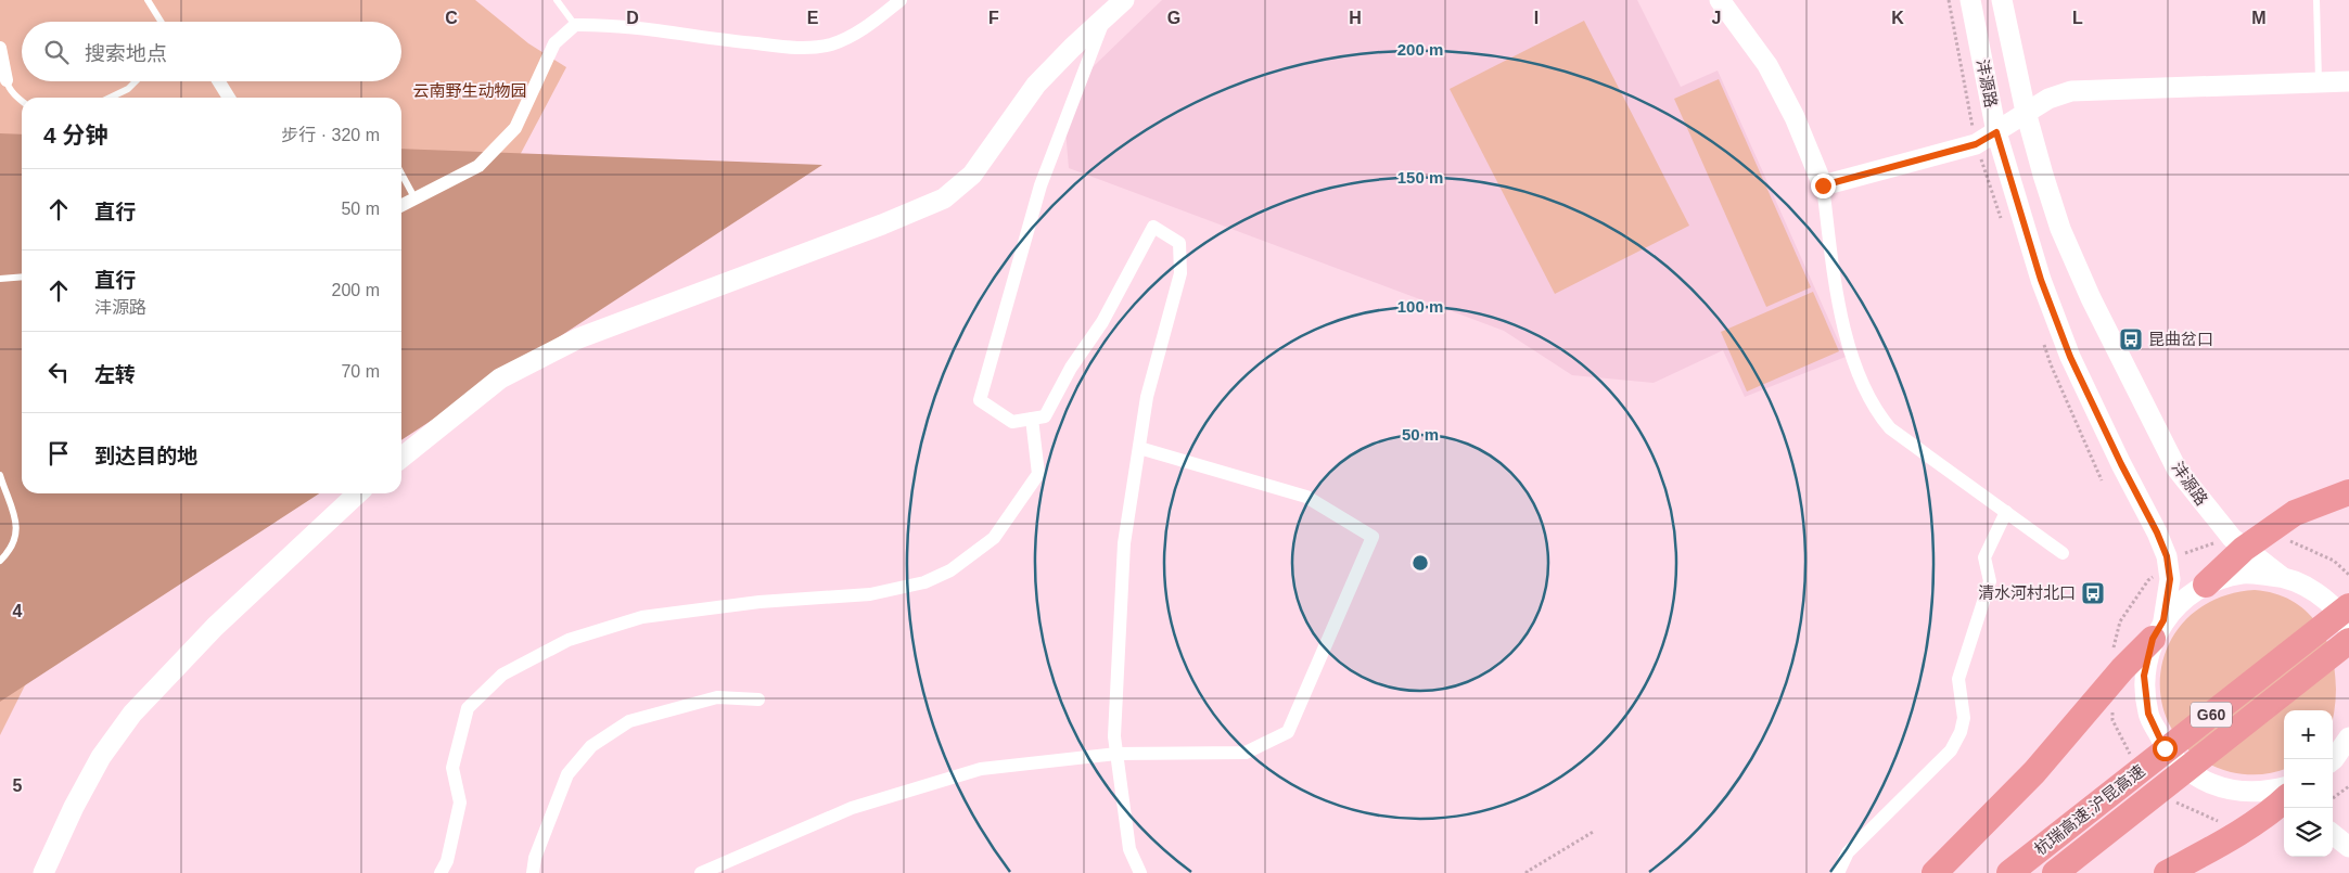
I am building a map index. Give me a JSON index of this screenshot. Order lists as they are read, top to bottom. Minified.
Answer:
{"streets":{"highway":["G60","杭瑞高速;沪昆高速"],"street":["沣源路"]},"parks":["云南野生动物园"],"places":{"bus stop":["昆曲岔口","清水河村北口"]},"page":{"search":"搜索地点","heading":["4 分钟","步行 · 320 m"],"list":[["直行","50 m"],["直行","沣源路","200 m"],["左转","70 m"],"到达目的地"],"map_buttons":["+","−"]},"grid":{"columns":["C","D","E","F","G","H","I","J","K","L","M"],"rows":["4","5"]},"rings":["200 m","150 m","100 m","50 m"]}
